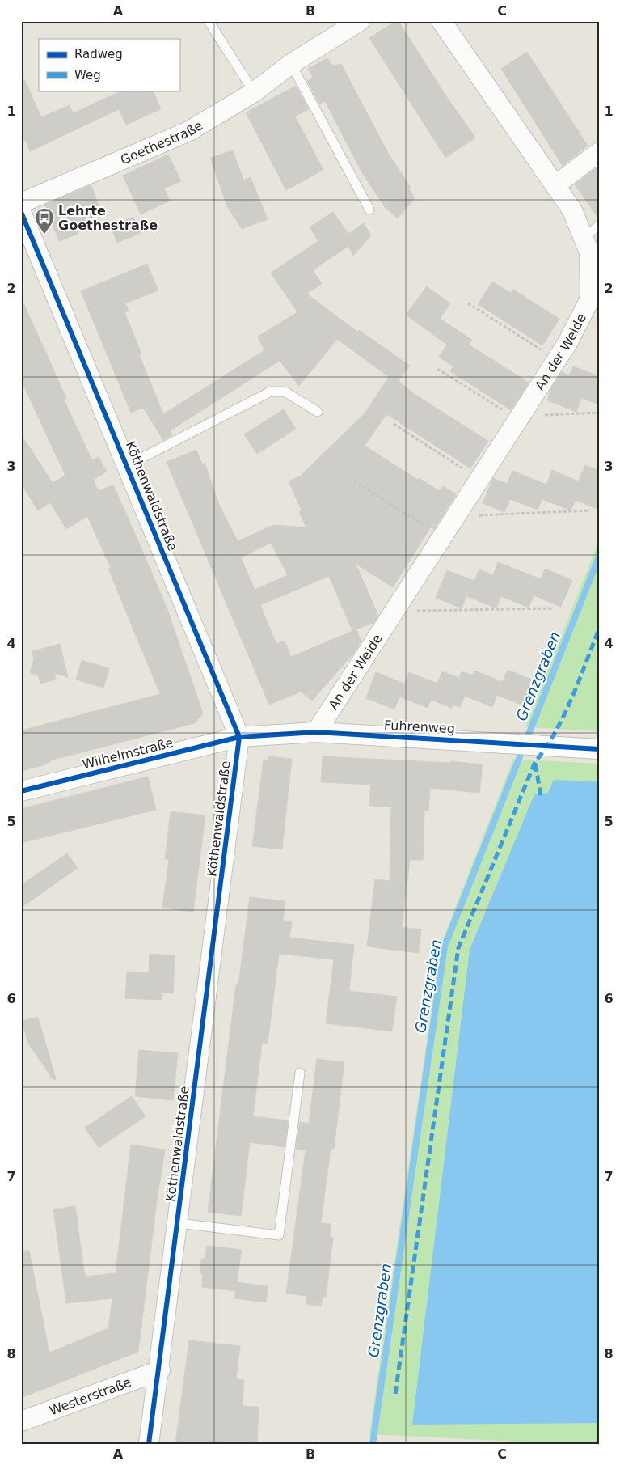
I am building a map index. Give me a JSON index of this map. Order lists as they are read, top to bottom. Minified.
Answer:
{"streets":{"street":["Goethestraße","An der Weide","Köthenwaldstraße","Fuhrenweg","Wilhelmstraße","Westerstraße"]},"crossings":[["An der Weide","Fuhrenweg"],["Köthenwaldstraße","Fuhrenweg"],["Köthenwaldstraße","Wilhelmstraße"],["Köthenwaldstraße","Westerstraße"],["Fuhrenweg","Wilhelmstraße"]],"water":["Grenzgraben"],"places":{"bus stop":["Lehrte Goethestraße"]},"legend":["Radweg","Weg"],"grid":{"columns":["A","B","C"],"rows":["1","2","3","4","5","6","7","8"]}}
